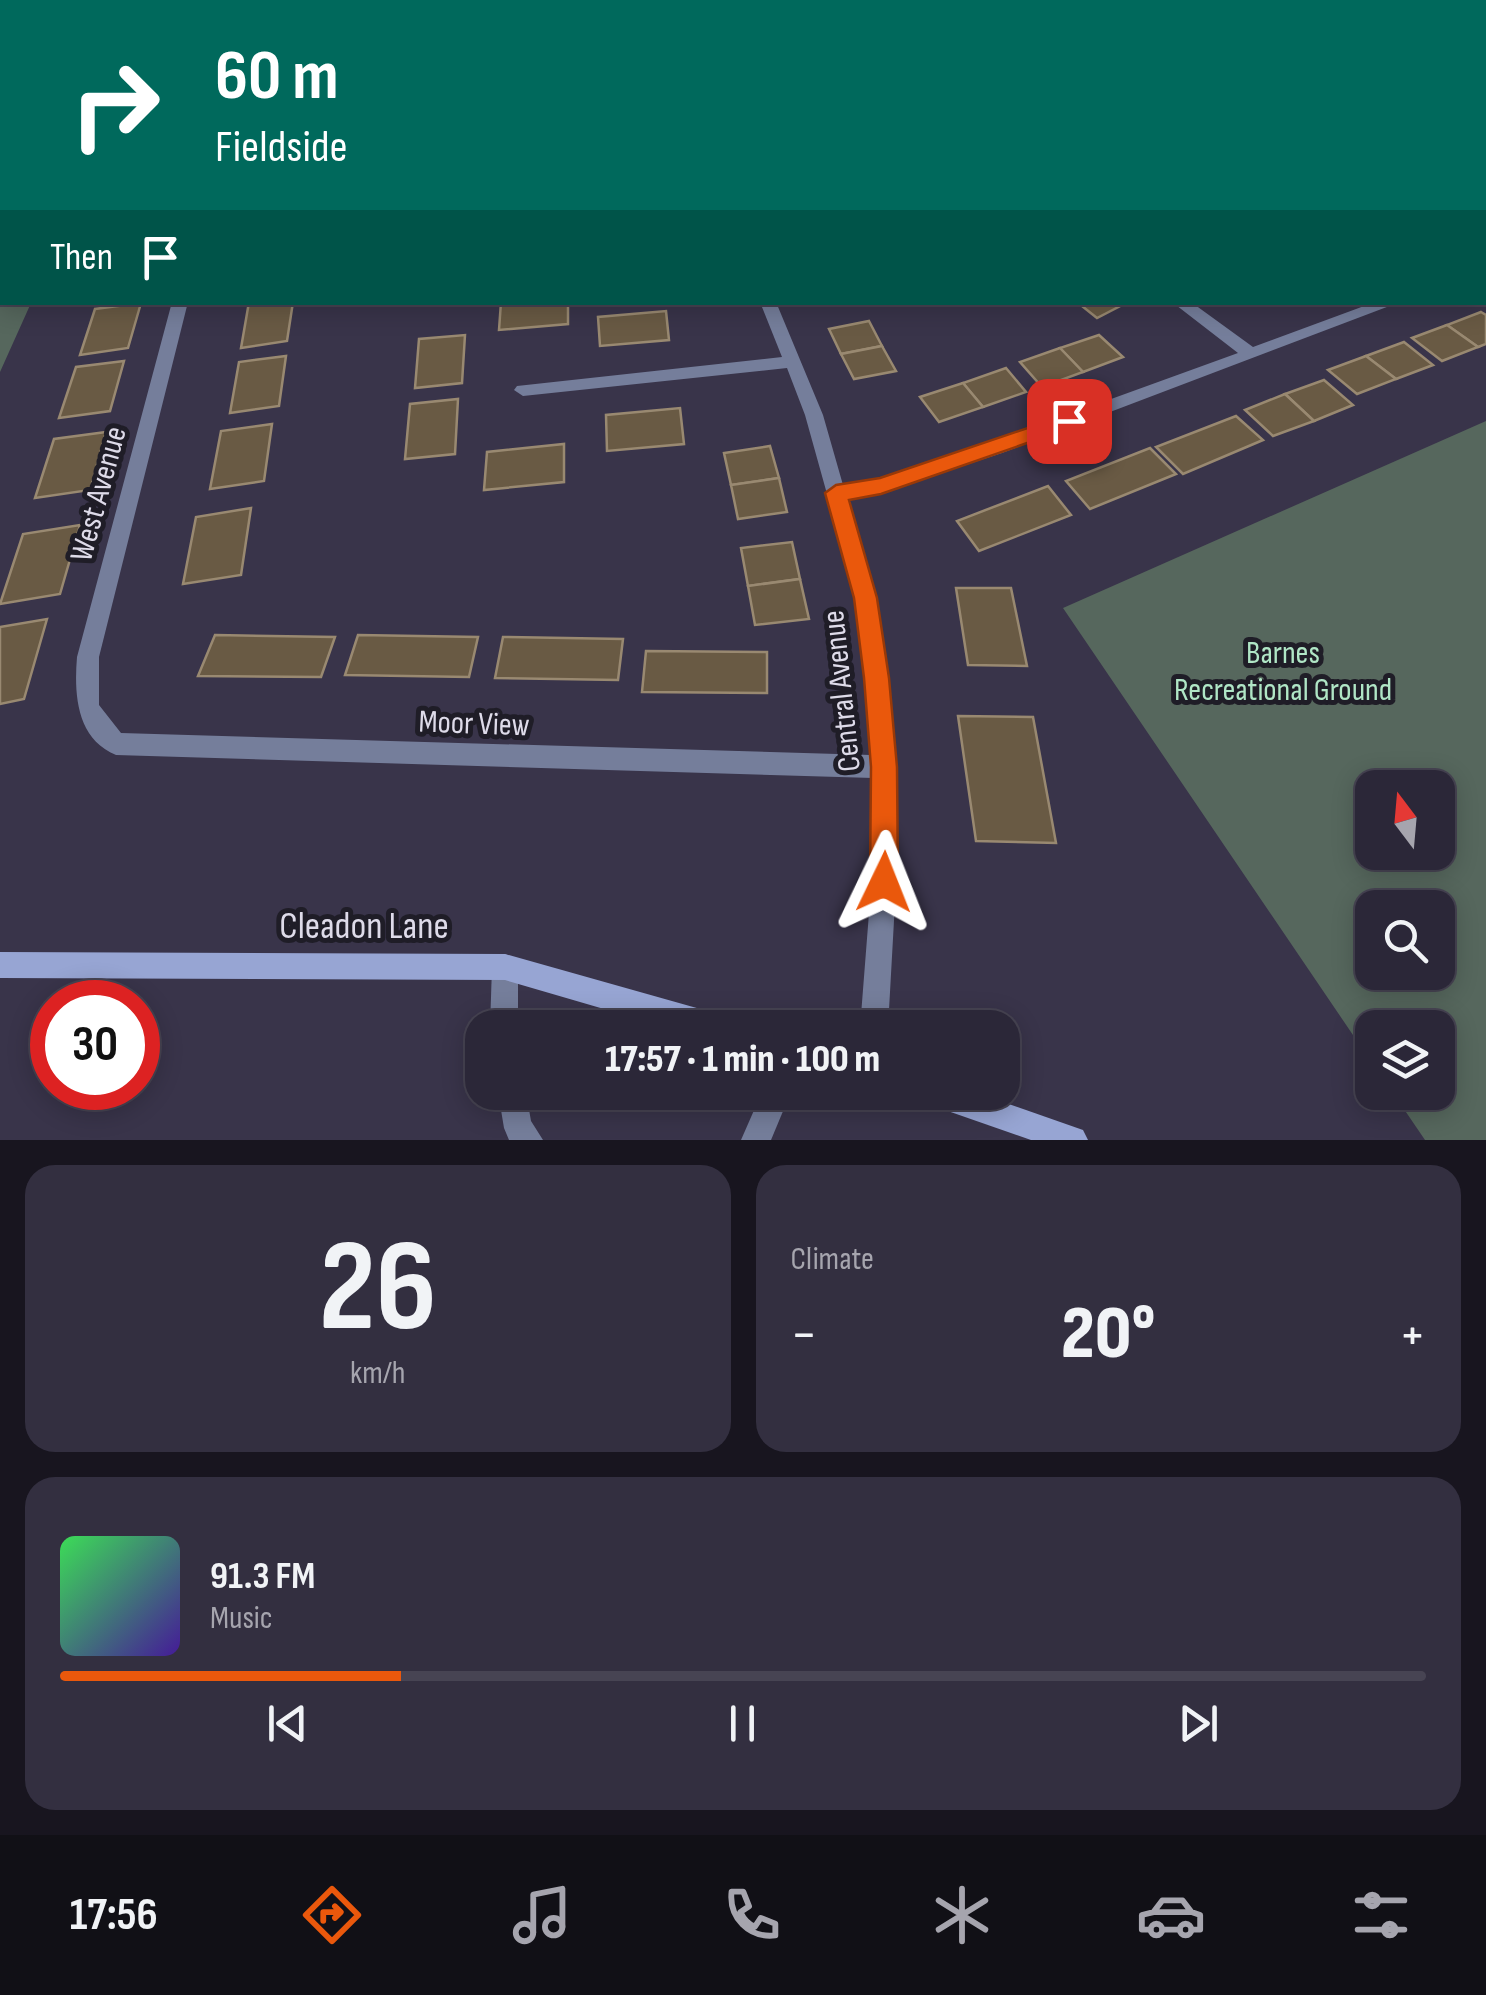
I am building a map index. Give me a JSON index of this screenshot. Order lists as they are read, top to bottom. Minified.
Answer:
{"streets":{"street":["West Avenue","Central Avenue","Moor View","Cleadon Lane"]},"crossings":[["West Avenue","Moor View"],["Central Avenue","Moor View"]],"parks":["Barnes Recreational Ground"],"north":"top","page":{"turn":["60 m","Fieldside"],"then":"Then","limit":"30","trip":"17:57 · 1 min · 100 m","tile":[["26","km/h"],"Climate"],"heat":["−","20°","+"],"song":["91.3 FM","Music"],"tabs":"17:56"}}
